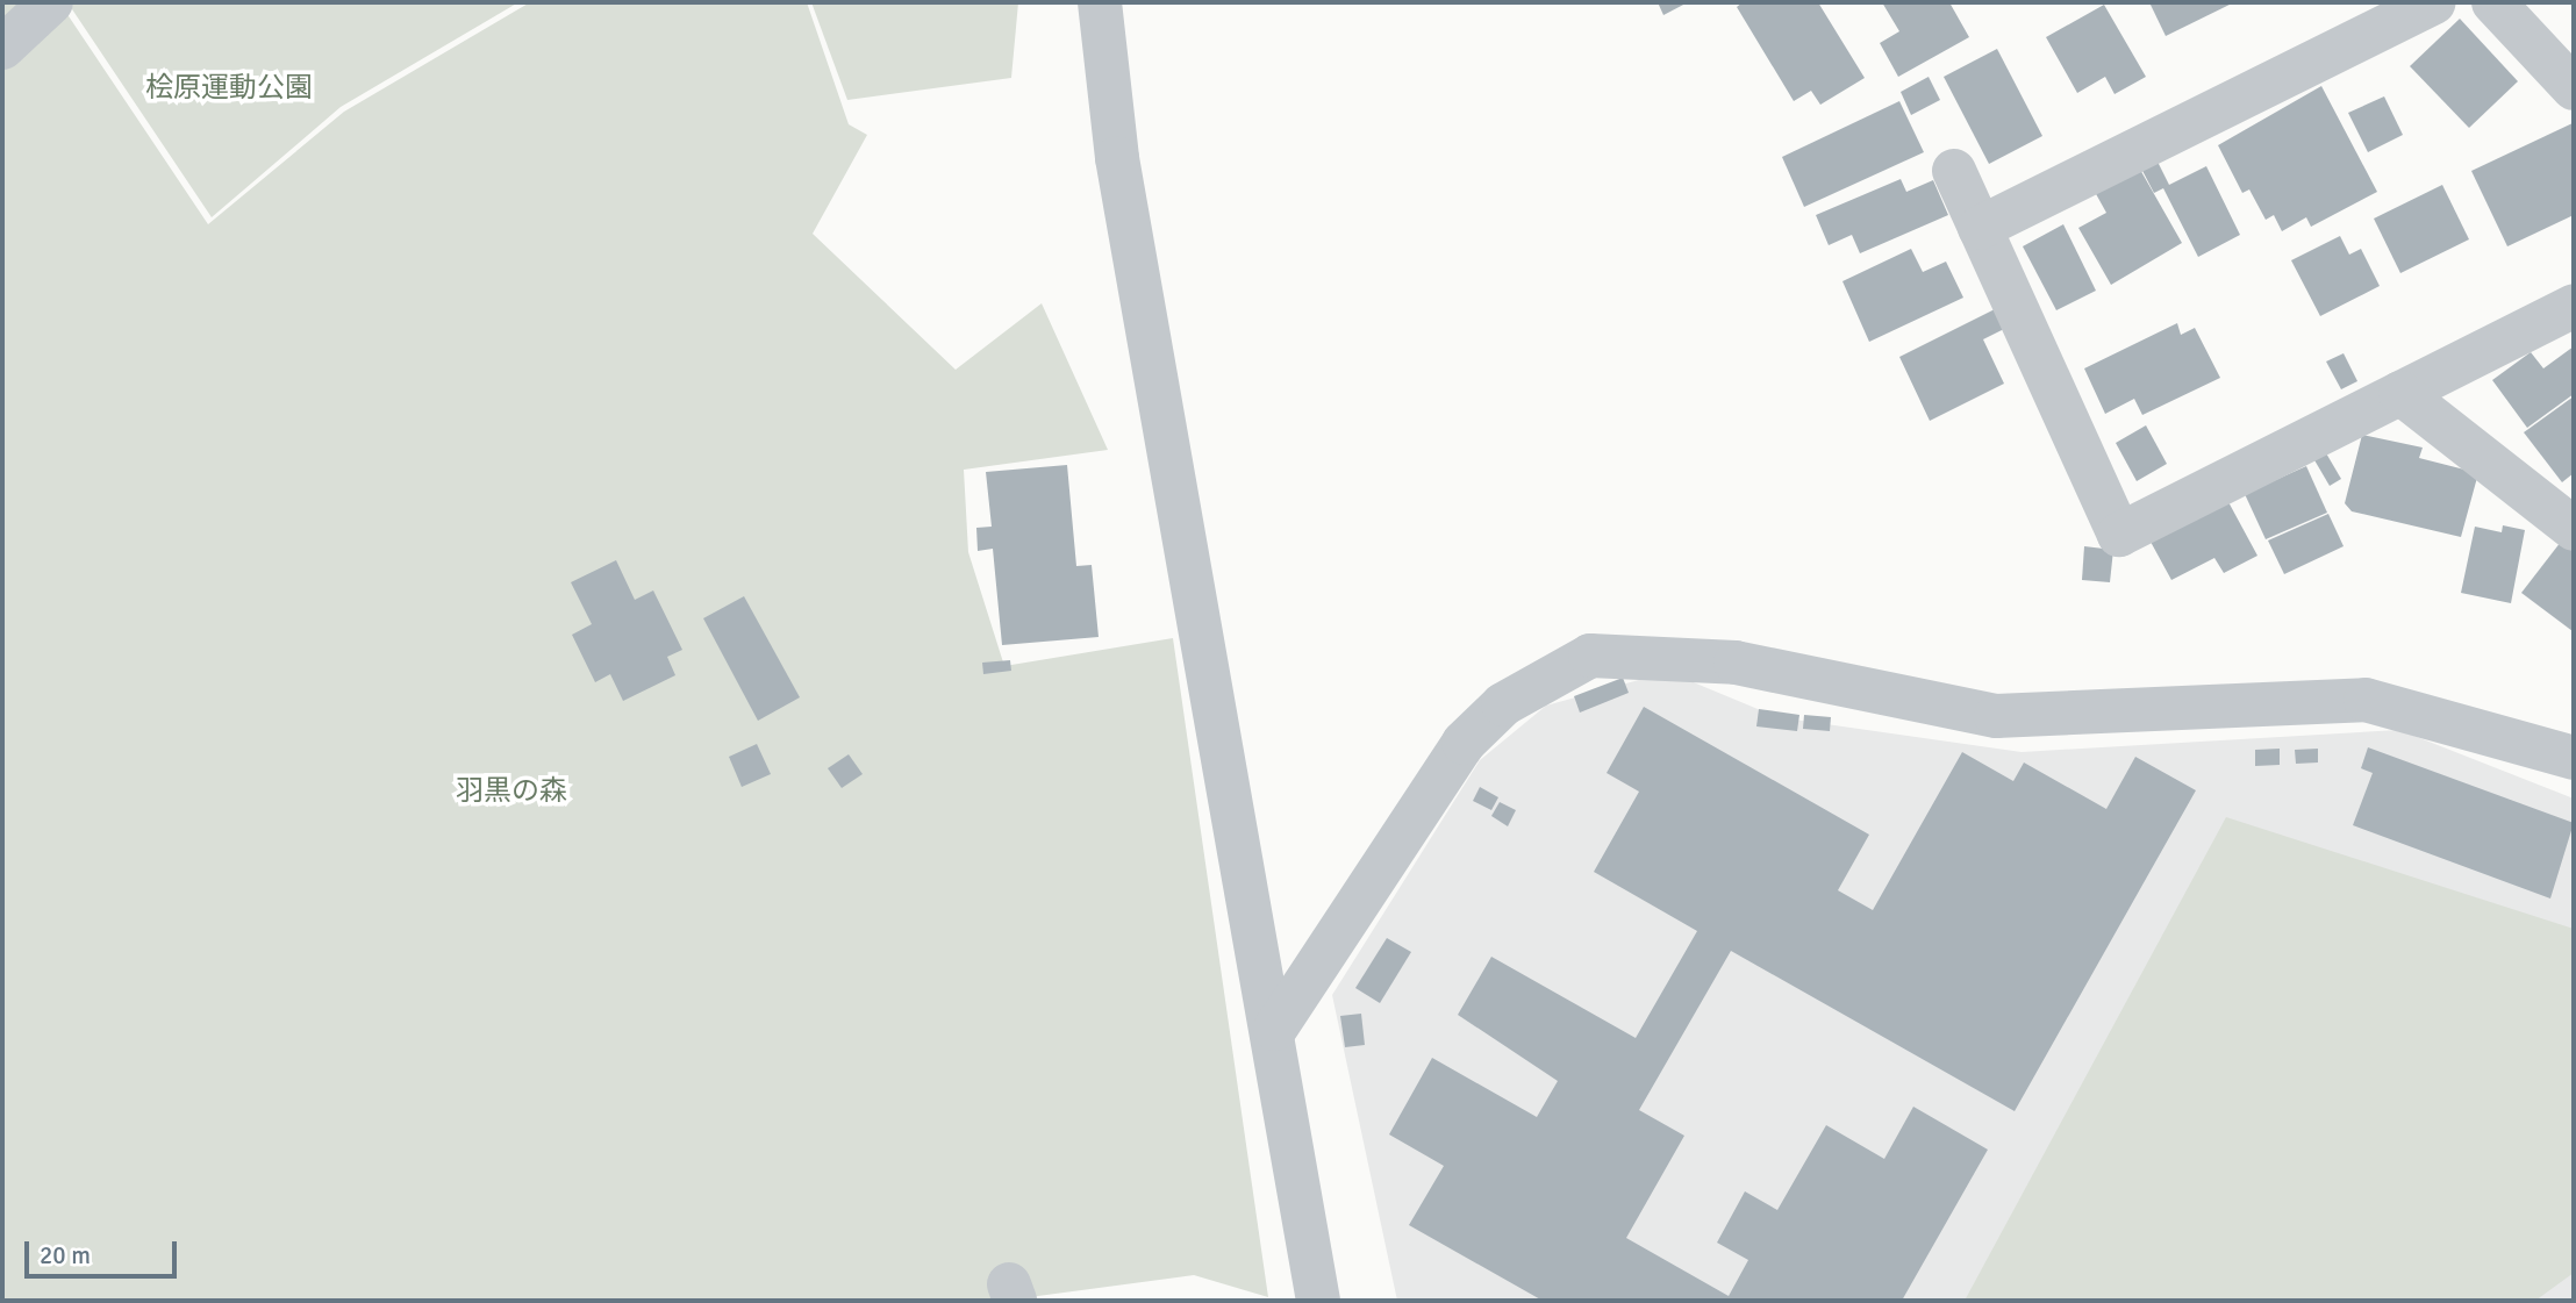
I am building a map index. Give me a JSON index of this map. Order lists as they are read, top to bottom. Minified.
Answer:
{"parks":["桧原運動公園","羽黒の森"],"scale_bar":"20 m"}
